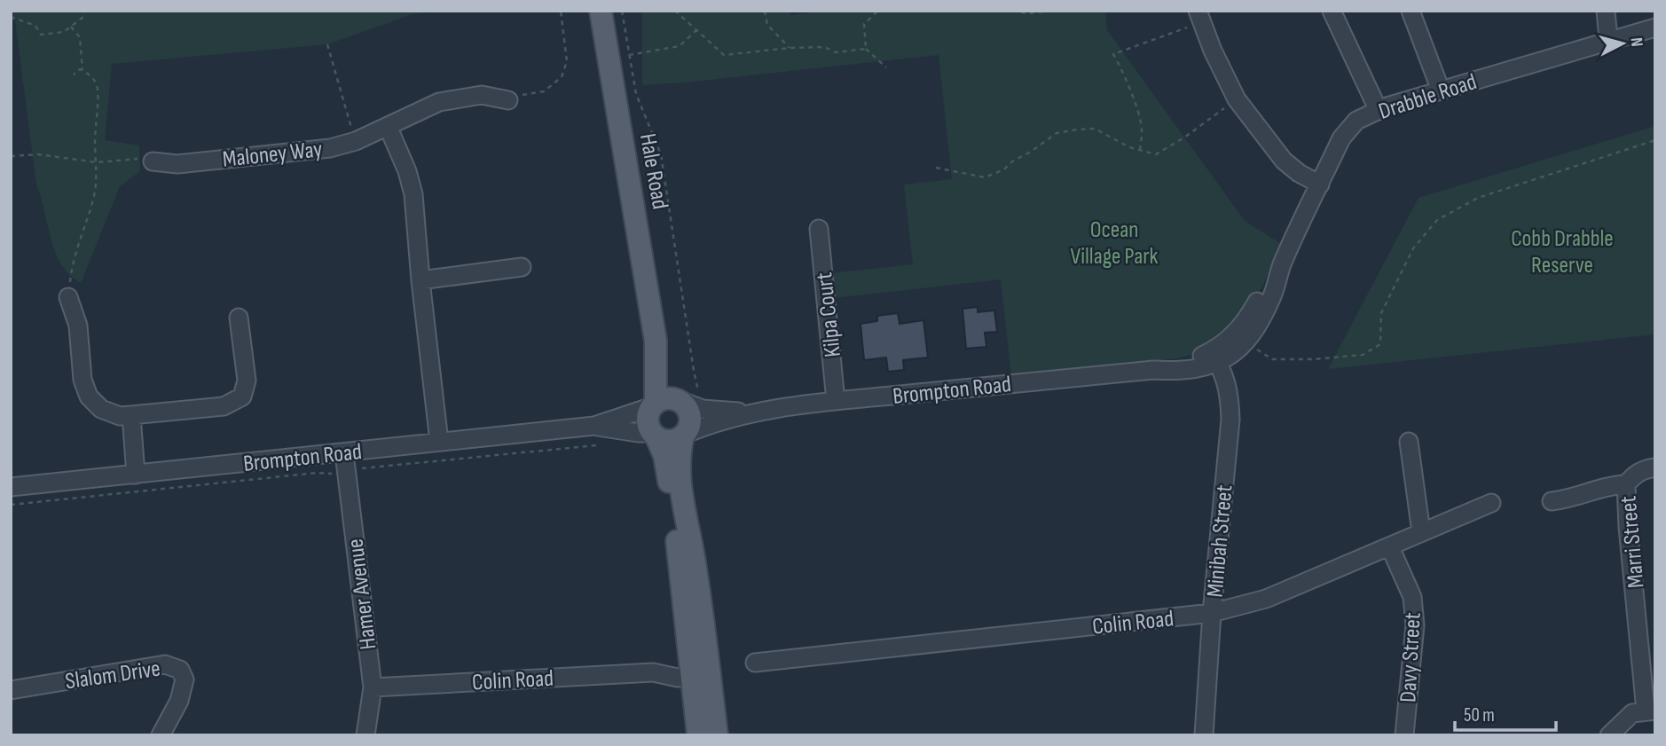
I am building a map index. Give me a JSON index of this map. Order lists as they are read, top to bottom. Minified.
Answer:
{"streets":{"main road":["Hale Road"],"street":["Drabble Road","Maloney Way","Kilpa Court","Brompton Road","Minibah Street","Marri Street","Hamer Avenue","Colin Road","Davy Street","Slalom Drive"]},"crossings":[["Drabble Road","Brompton Road"],["Drabble Road","Minibah Street"],["Hale Road","Brompton Road"],["Kilpa Court","Brompton Road"],["Brompton Road","Minibah Street"],["Brompton Road","Hamer Avenue"],["Minibah Street","Colin Road"],["Hamer Avenue","Colin Road"],["Colin Road","Davy Street"]],"parks":["Ocean Village Park","Cobb Drabble Reserve"],"scale_bar":"50 m","north":"right"}
